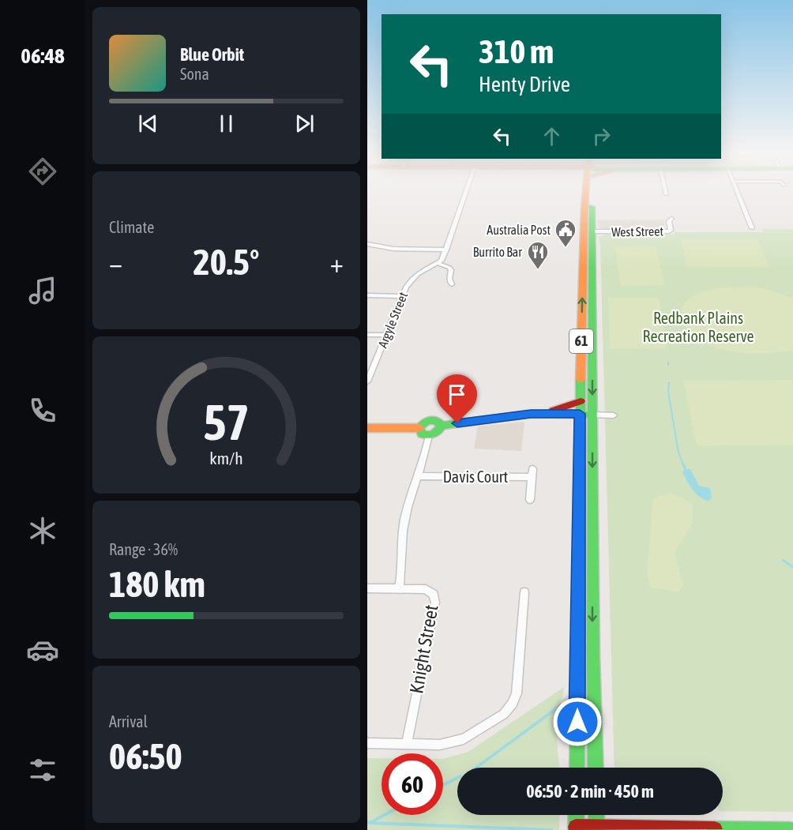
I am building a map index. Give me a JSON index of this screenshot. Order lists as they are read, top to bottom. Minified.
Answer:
{"streets":{"main road":["61"],"street":["West Street","Argyle Street","Davis Court","Knight Street"]},"crossings":[["West Street","61"]],"parks":["Redbank Plains Recreation Reserve"],"places":{"public building":["Australia Post"],"restaurant":["Burrito Bar"]},"page":{"tabs":"06:48","turn":["310 m","Henty Drive"],"song":["Blue Orbit","Sona"],"tile":["Climate",["Range · 36%","180 km"],["Arrival","06:50"]],"heat":["−","20.5°","+"],"limit":"60","trip":"06:50 · 2 min · 450 m","gauge":["57","km/h"]}}
